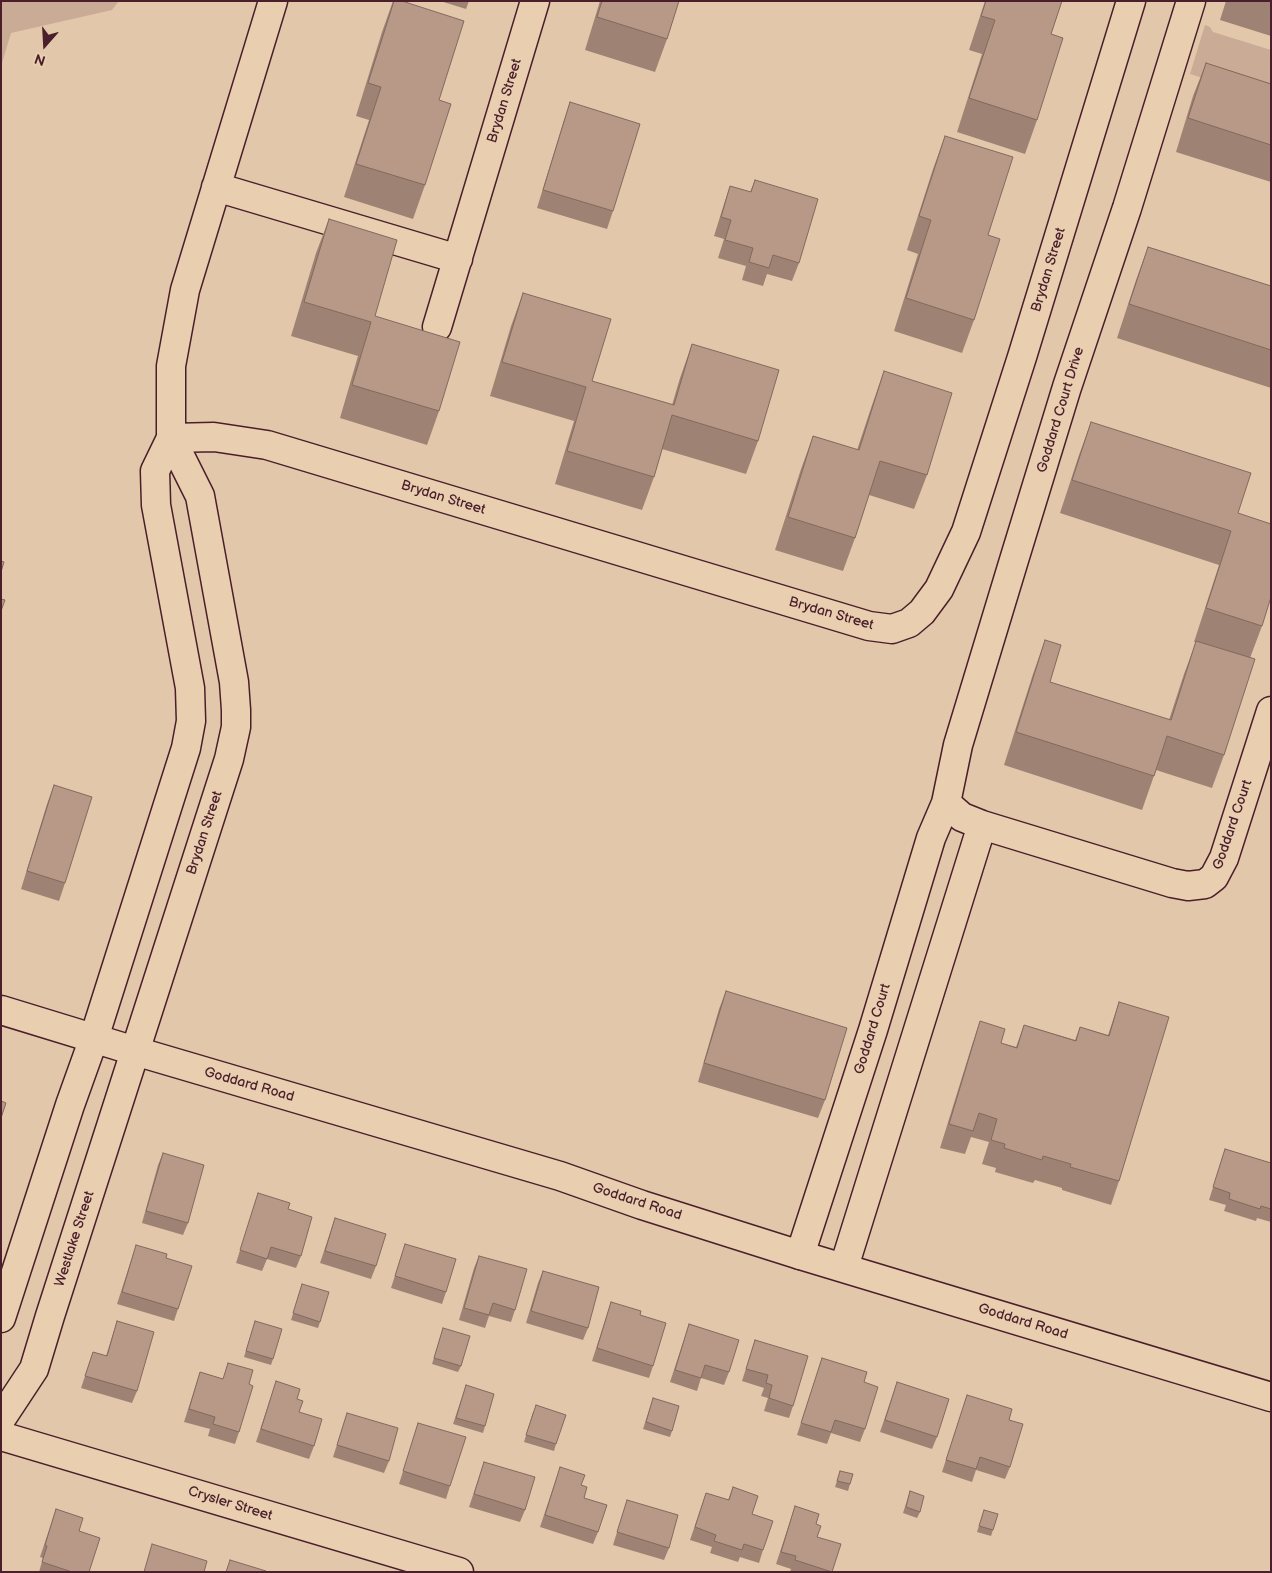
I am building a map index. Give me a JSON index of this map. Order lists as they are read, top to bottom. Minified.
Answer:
{"streets":{"street":["Brydan Street","Goddard Court Drive","Goddard Court","Goddard Road","Westlake Street","Crysler Street"]},"crossings":[["Brydan Street","Goddard Road"],["Brydan Street","Westlake Street"],["Goddard Court Drive","Goddard Court"],["Goddard Court","Goddard Road"],["Goddard Road","Westlake Street"]],"north":"bottom"}
